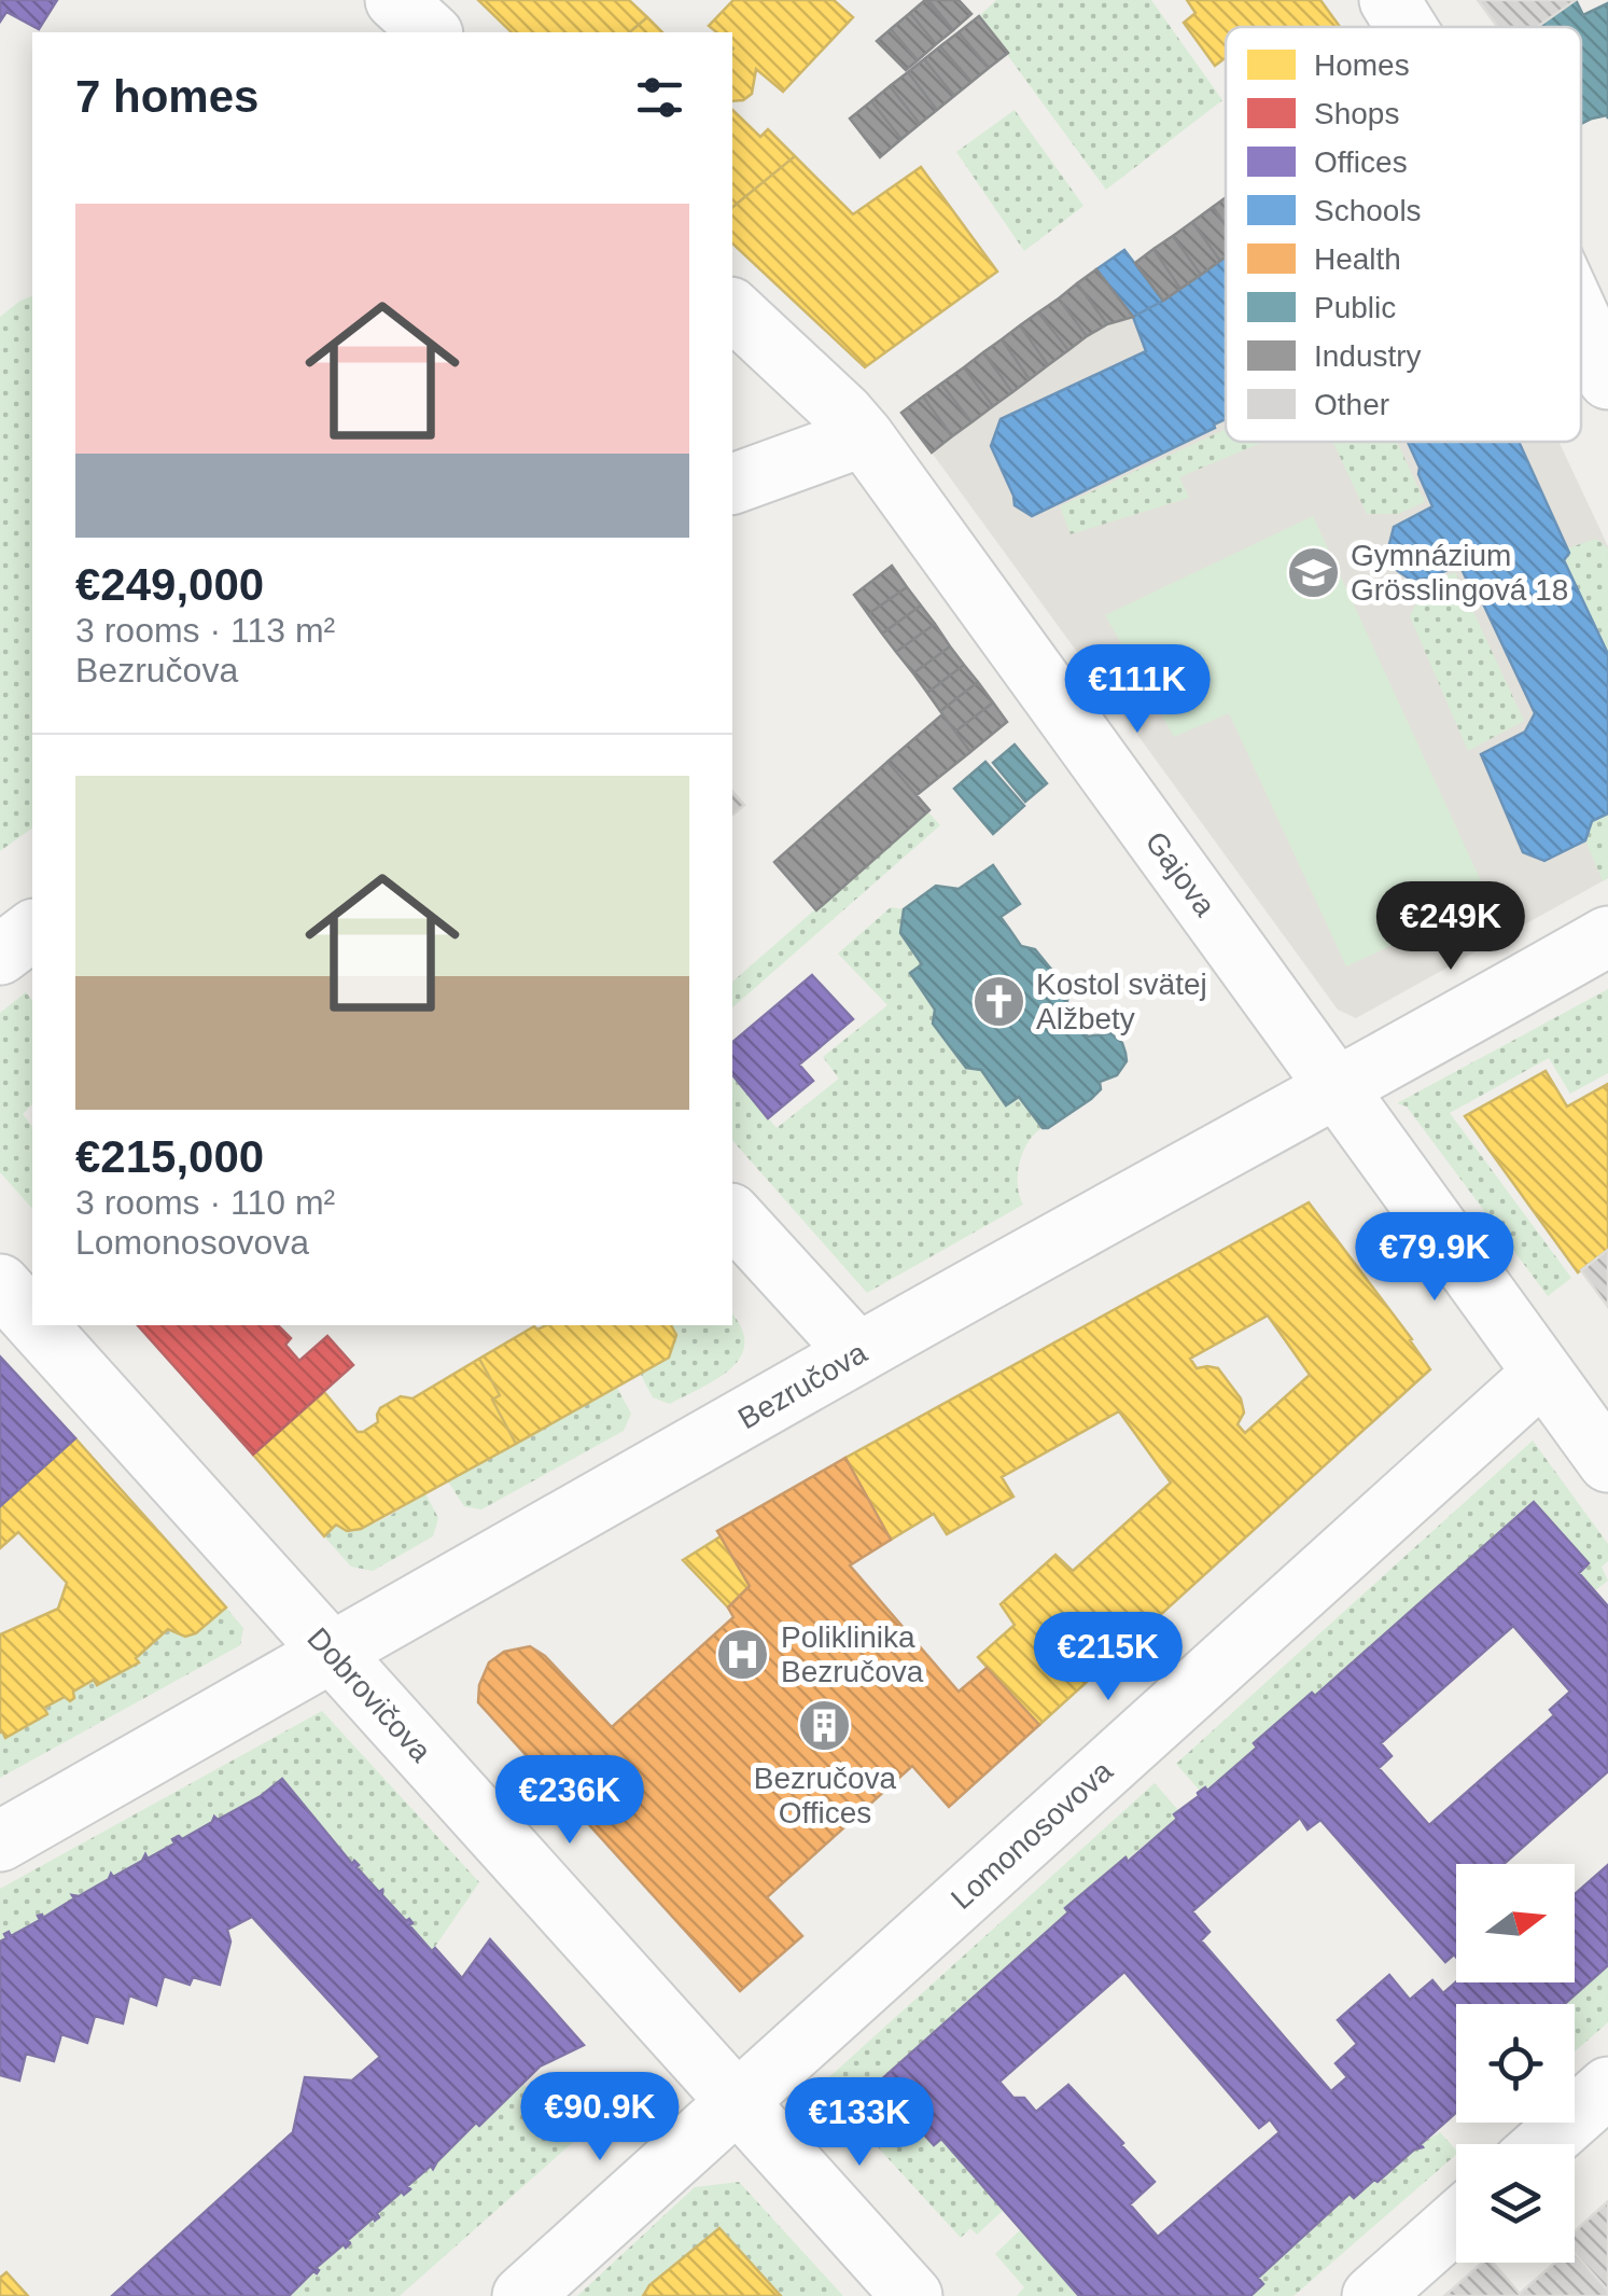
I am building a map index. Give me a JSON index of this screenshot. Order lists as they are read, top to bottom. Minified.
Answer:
{"streets":{"street":["Gajova","Bezručova","Dobrovičova","Lomonosovova"]},"crossings":[["Gajova","Bezručova"],["Gajova","Lomonosovova"],["Bezručova","Dobrovičova"],["Dobrovičova","Lomonosovova"]],"places":{"school or university":["Gymnázium Grösslingová 18"],"church":["Kostol svätej Alžbety"],"hospital":["Poliklinika Bezručova"],"building":["Bezručova Offices"]},"legend":["Homes","Shops","Offices","Schools","Health","Public","Industry","Other"],"north":"right","page":{"heading":"7 homes","list":[{"name":"€249,000","note":"3 rooms · 113 m² · Bezručova"},{"name":"€215,000","note":"3 rooms · 110 m² · Lomonosovova"}],"price":["€111K","€249K","€79.9K","€215K","€236K","€90.9K","€133K"]}}
